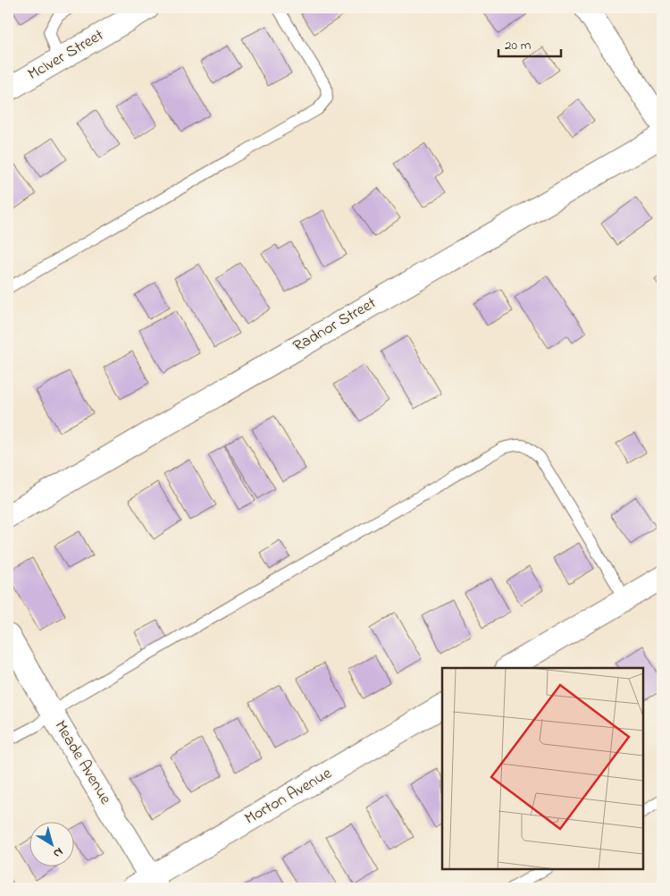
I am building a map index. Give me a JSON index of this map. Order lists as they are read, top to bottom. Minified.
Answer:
{"streets":{"street":["McIver Street","Radnor Street","Meade Avenue","Morton Avenue"]},"crossings":[["Meade Avenue","Morton Avenue"]],"scale_bar":"20 m","north":"bottom right"}
